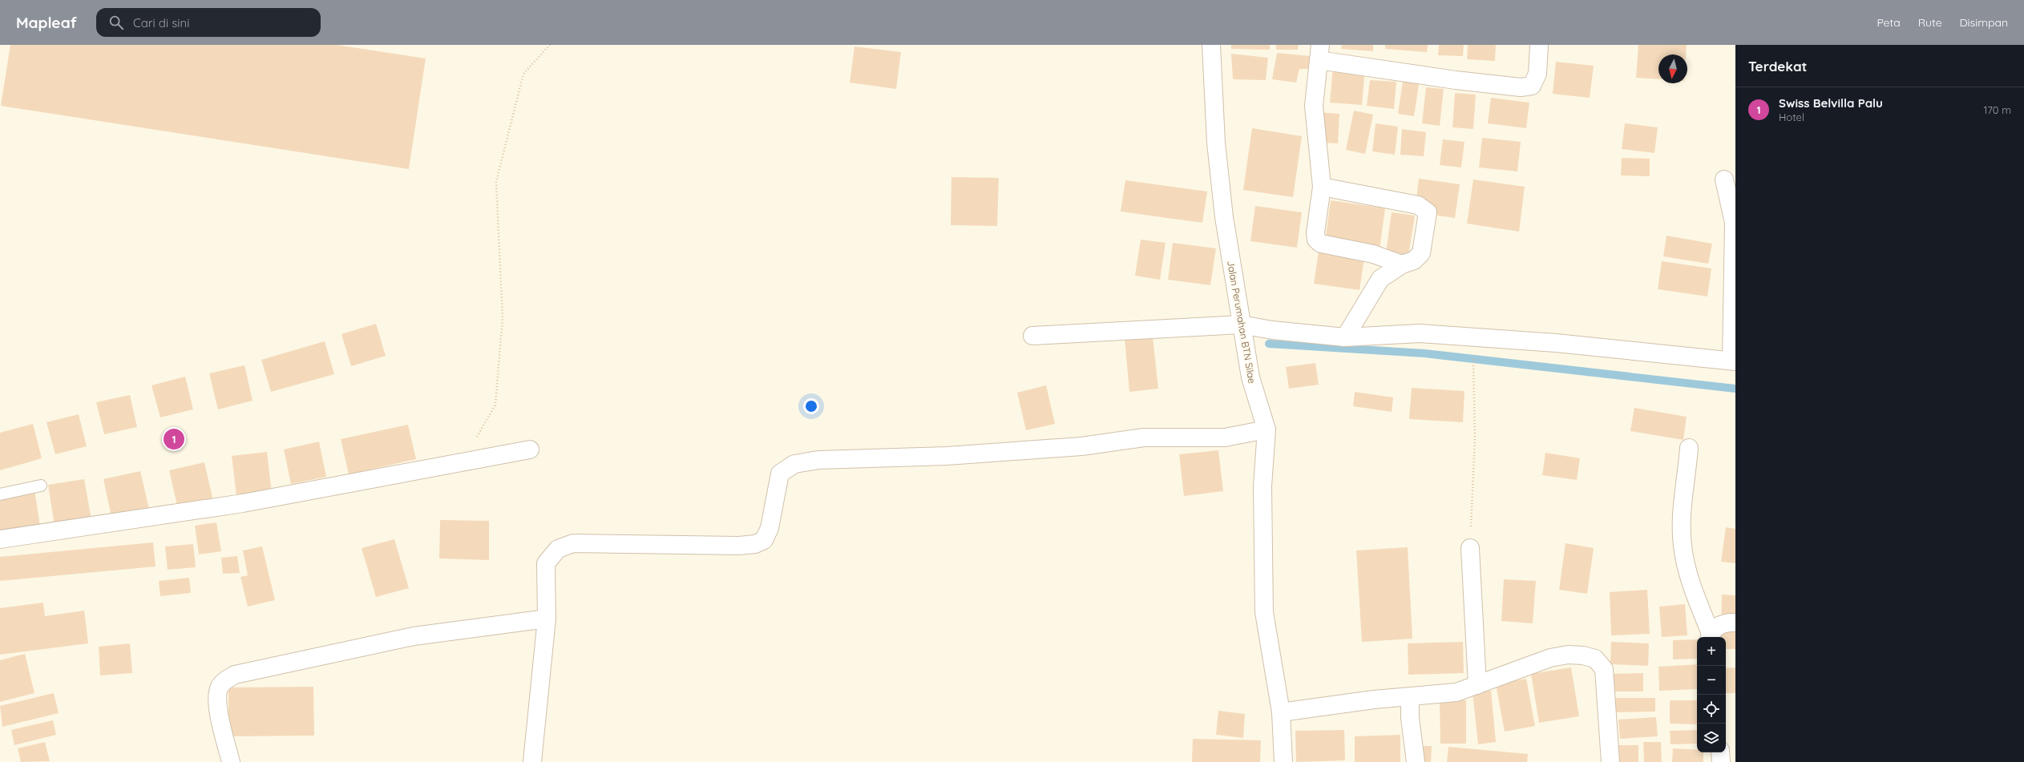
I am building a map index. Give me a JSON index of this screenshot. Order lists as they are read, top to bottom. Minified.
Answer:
{"streets":{"street":["Jalan Perumahan BTN Silae"]},"north":"bottom","page":{"header":"Mapleaf","search":"Cari di sini","nav":["Peta","Rute","Disimpan"],"heading":"Terdekat","list":[{"mark":"1","name":"Swiss Belvilla Palu","note":"Hotel","value":"170 m"}],"pins":"1","map_buttons":["+","−"]}}
